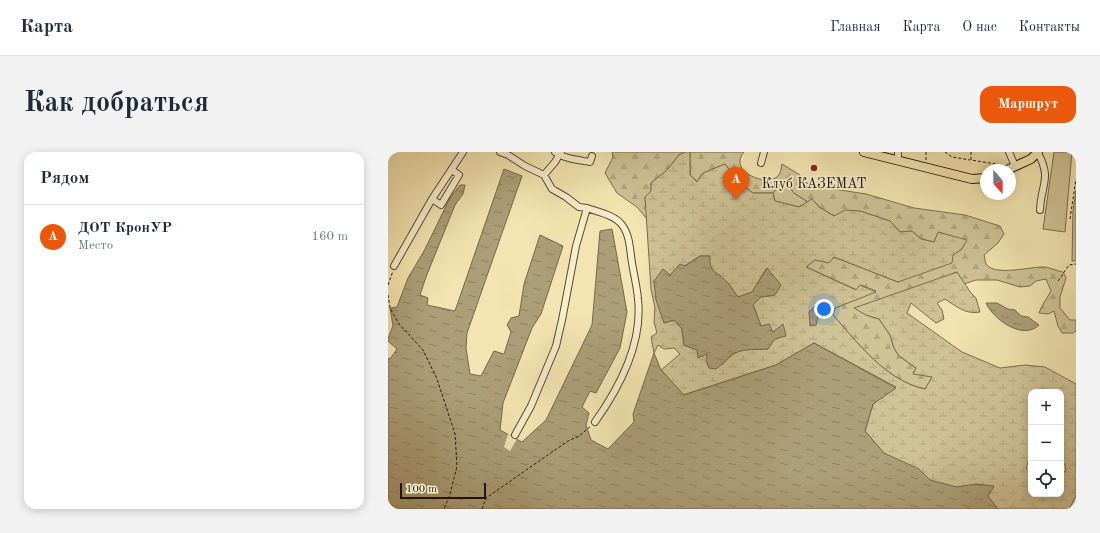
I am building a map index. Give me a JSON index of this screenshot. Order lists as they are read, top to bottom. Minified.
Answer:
{"places":["Клуб КАЗЕМАТ"],"scale_bar":"100 m","north":"bottom","page":{"header":"Карта","nav":["Главная","Карта","О нас","Контакты"],"buttons":"Маршрут","title":"Как добраться","heading":"Рядом","pins":"A","list":[{"mark":"A","name":"ДОТ КронУР","note":"Место","value":"160 m"}],"map_buttons":["+","−"],"scale":"100 m"}}
